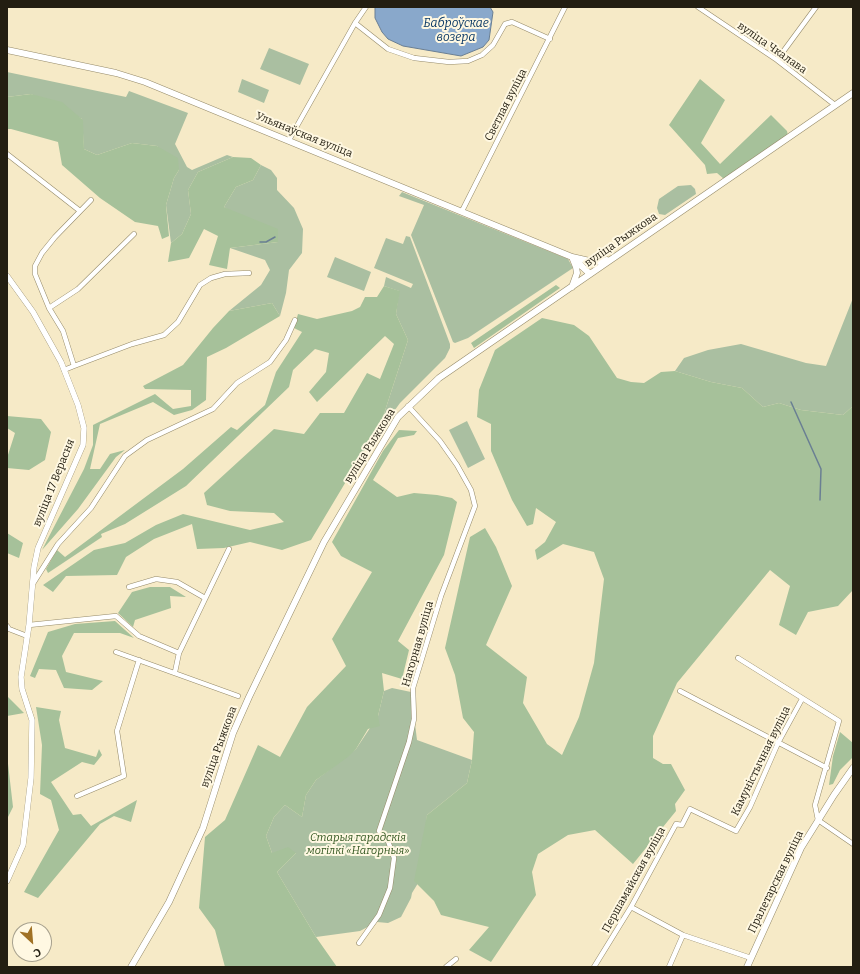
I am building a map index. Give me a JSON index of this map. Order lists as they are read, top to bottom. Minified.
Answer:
{"streets":{"main road":["Ульянаўская вуліца","вуліца Рыжкова","Пралетарская вуліца"],"street":["вуліца Чкалава","Светлая вуліца","вуліца 17 Верасня","Нагорная вуліца","Камуністычная вуліца","Першамайская вуліца"]},"crossings":[["вуліца Чкалава","вуліца Рыжкова"],["Светлая вуліца","Ульянаўская вуліца"],["Ульянаўская вуліца","вуліца Рыжкова"],["вуліца Рыжкова","Нагорная вуліца"],["Камуністычная вуліца","Першамайская вуліца"]],"water":["Баброўскае возера"],"parks":["Старыя гарадскія могілкі «Нагорныя»"],"north":"bottom right"}
